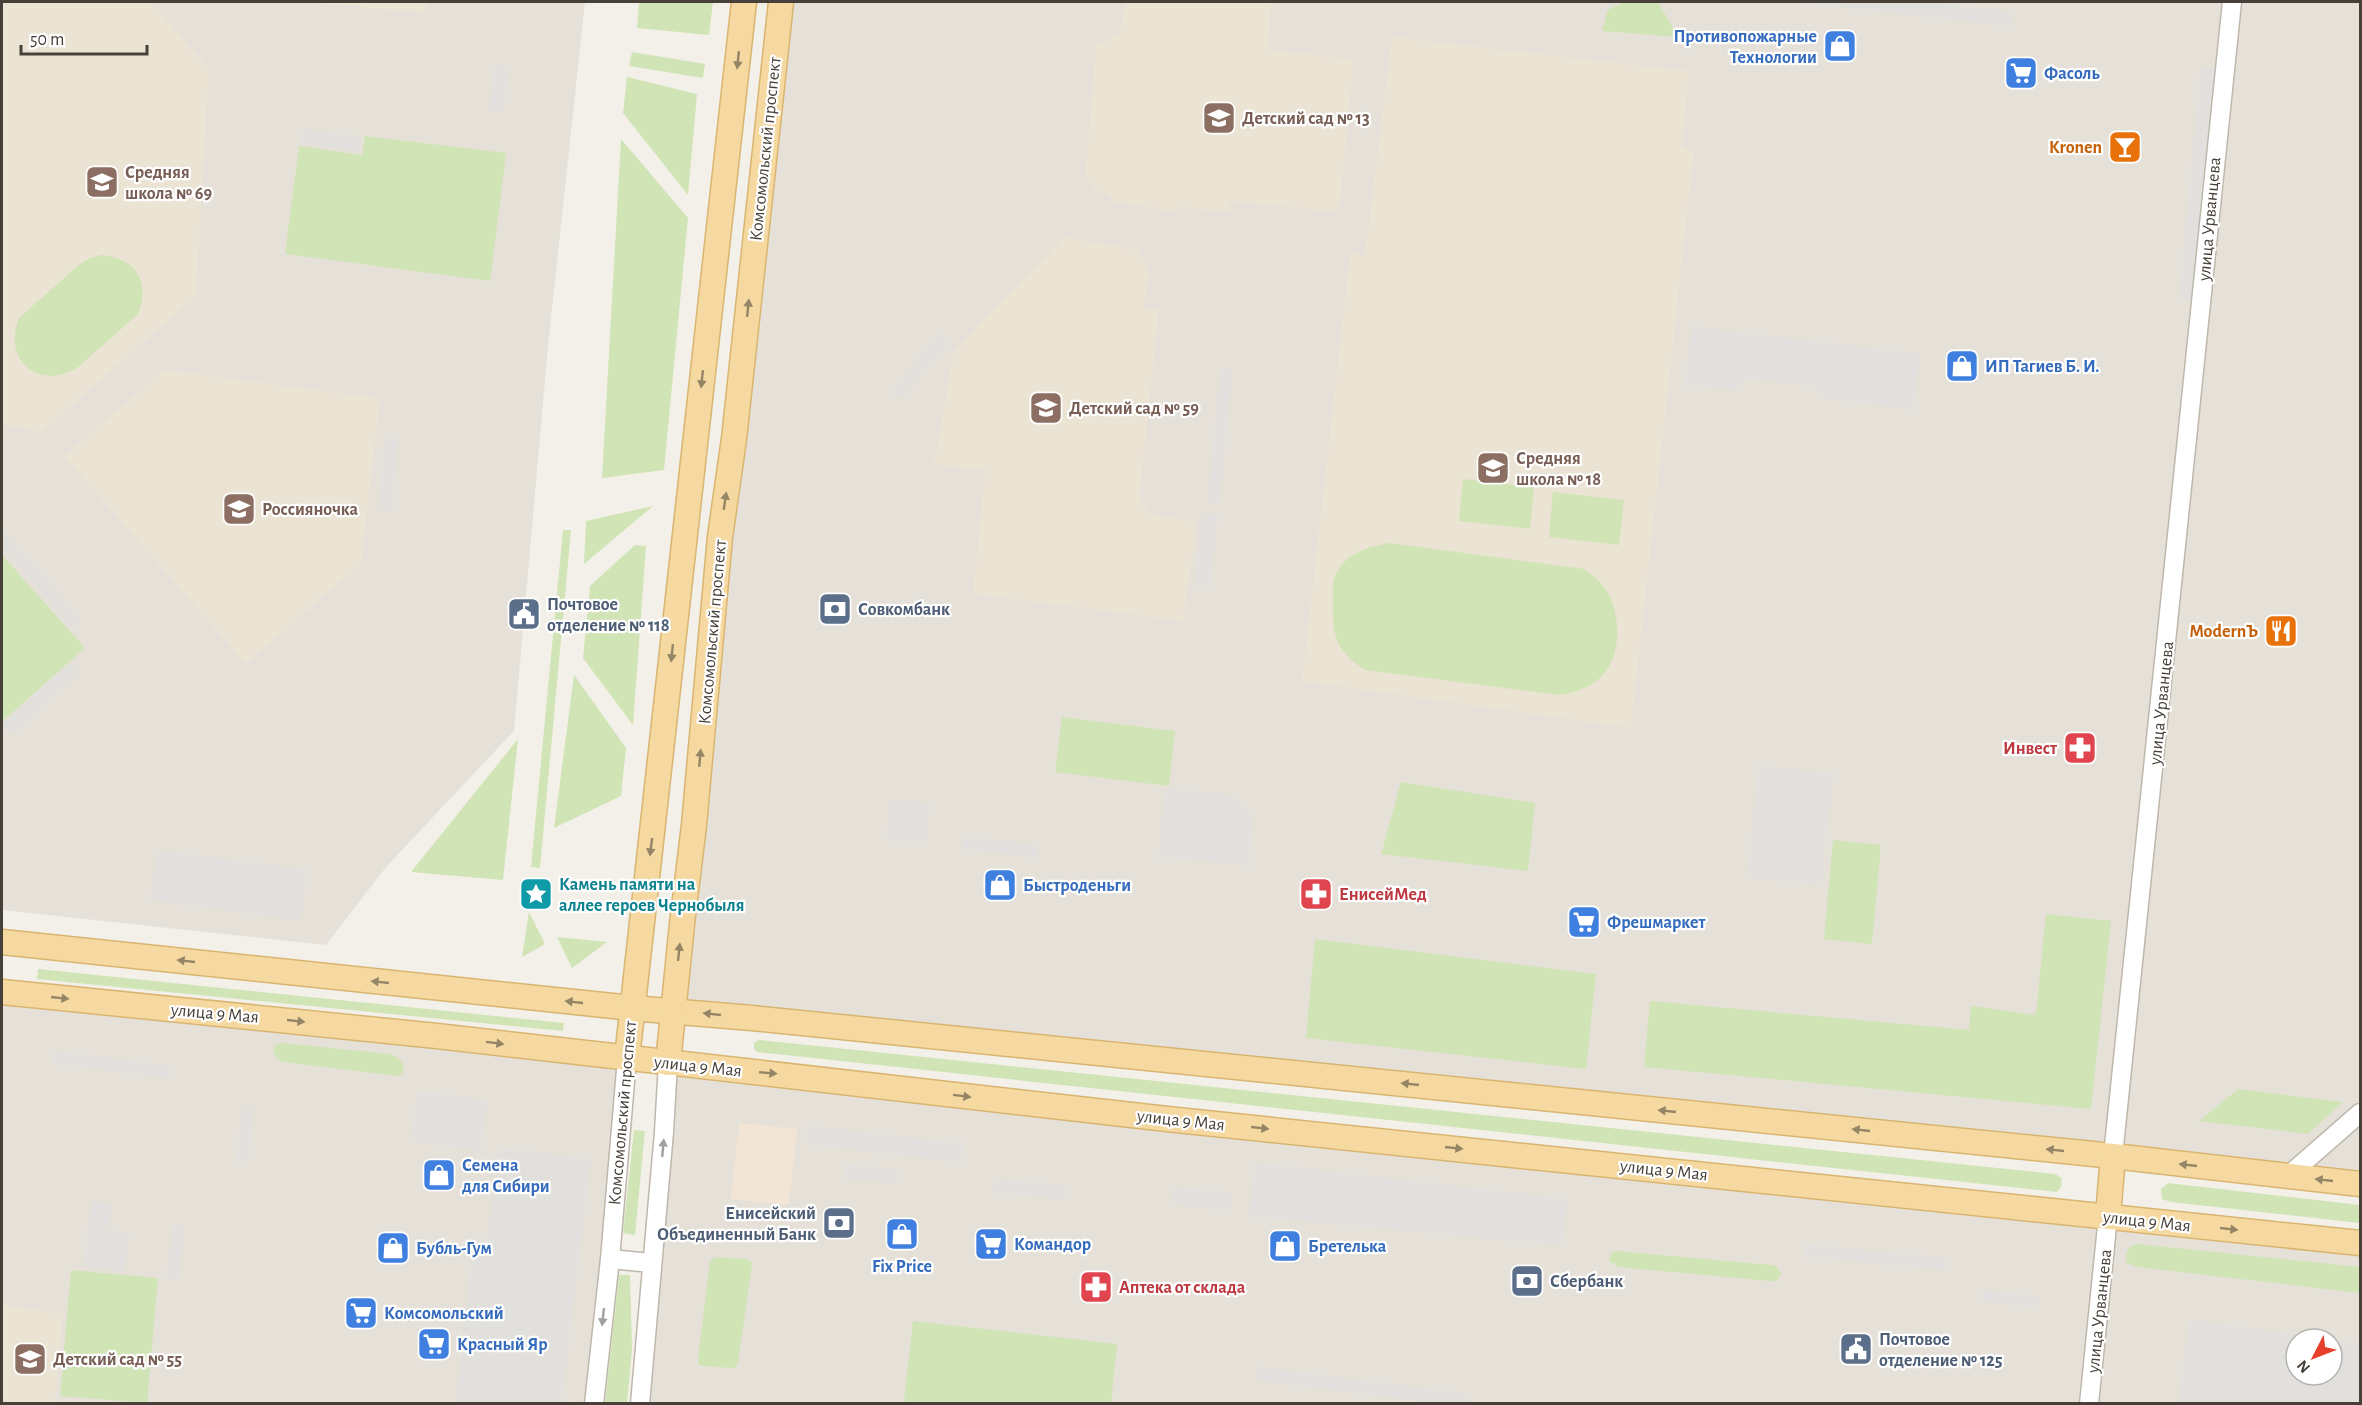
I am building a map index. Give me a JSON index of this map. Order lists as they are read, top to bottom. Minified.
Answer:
{"streets":{"main road":["Комсомольский проспект","улица Урванцева","улица 9 Мая"]},"crossings":[["Комсомольский проспект","улица 9 Мая"],["улица Урванцева","улица 9 Мая"]],"places":{"shop":["Противопожарные Технологии","ИП Тагиев Б. И.","Быстроденьги","Семена для Сибири","Fix Price","Бретелька","Бубль-Гум"],"supermarket":["Фасоль","Фрешмаркет","Командор","Комсомольский","Красный Яр"],"school or university":["Детский сад № 13","Средняя школа № 69","Детский сад № 59","Средняя школа № 18","Россияночка","Детский сад № 55"],"bar":["Kronen"],"bank":["Совкомбанк","Енисейский Объединенный Банк","Сбербанк"],"public building":["Почтовое отделение № 118","Почтовое отделение № 125"],"restaurant":["ModernЪ"],"pharmacy":["Инвест","ЕнисейМед","Аптека от склада"],"place":["Камень памяти на аллее героев Чернобыля"]},"scale_bar":"50 m","north":"bottom left"}
